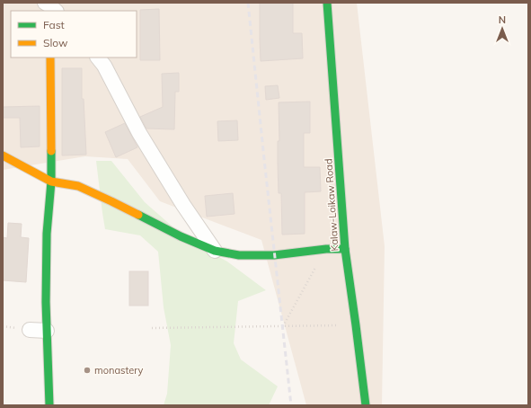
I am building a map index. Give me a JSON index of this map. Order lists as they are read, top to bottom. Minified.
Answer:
{"streets":{"street":["Kalaw-Loikaw Road"]},"places":["monastery"],"legend":["Fast","Slow"],"north":"top"}
